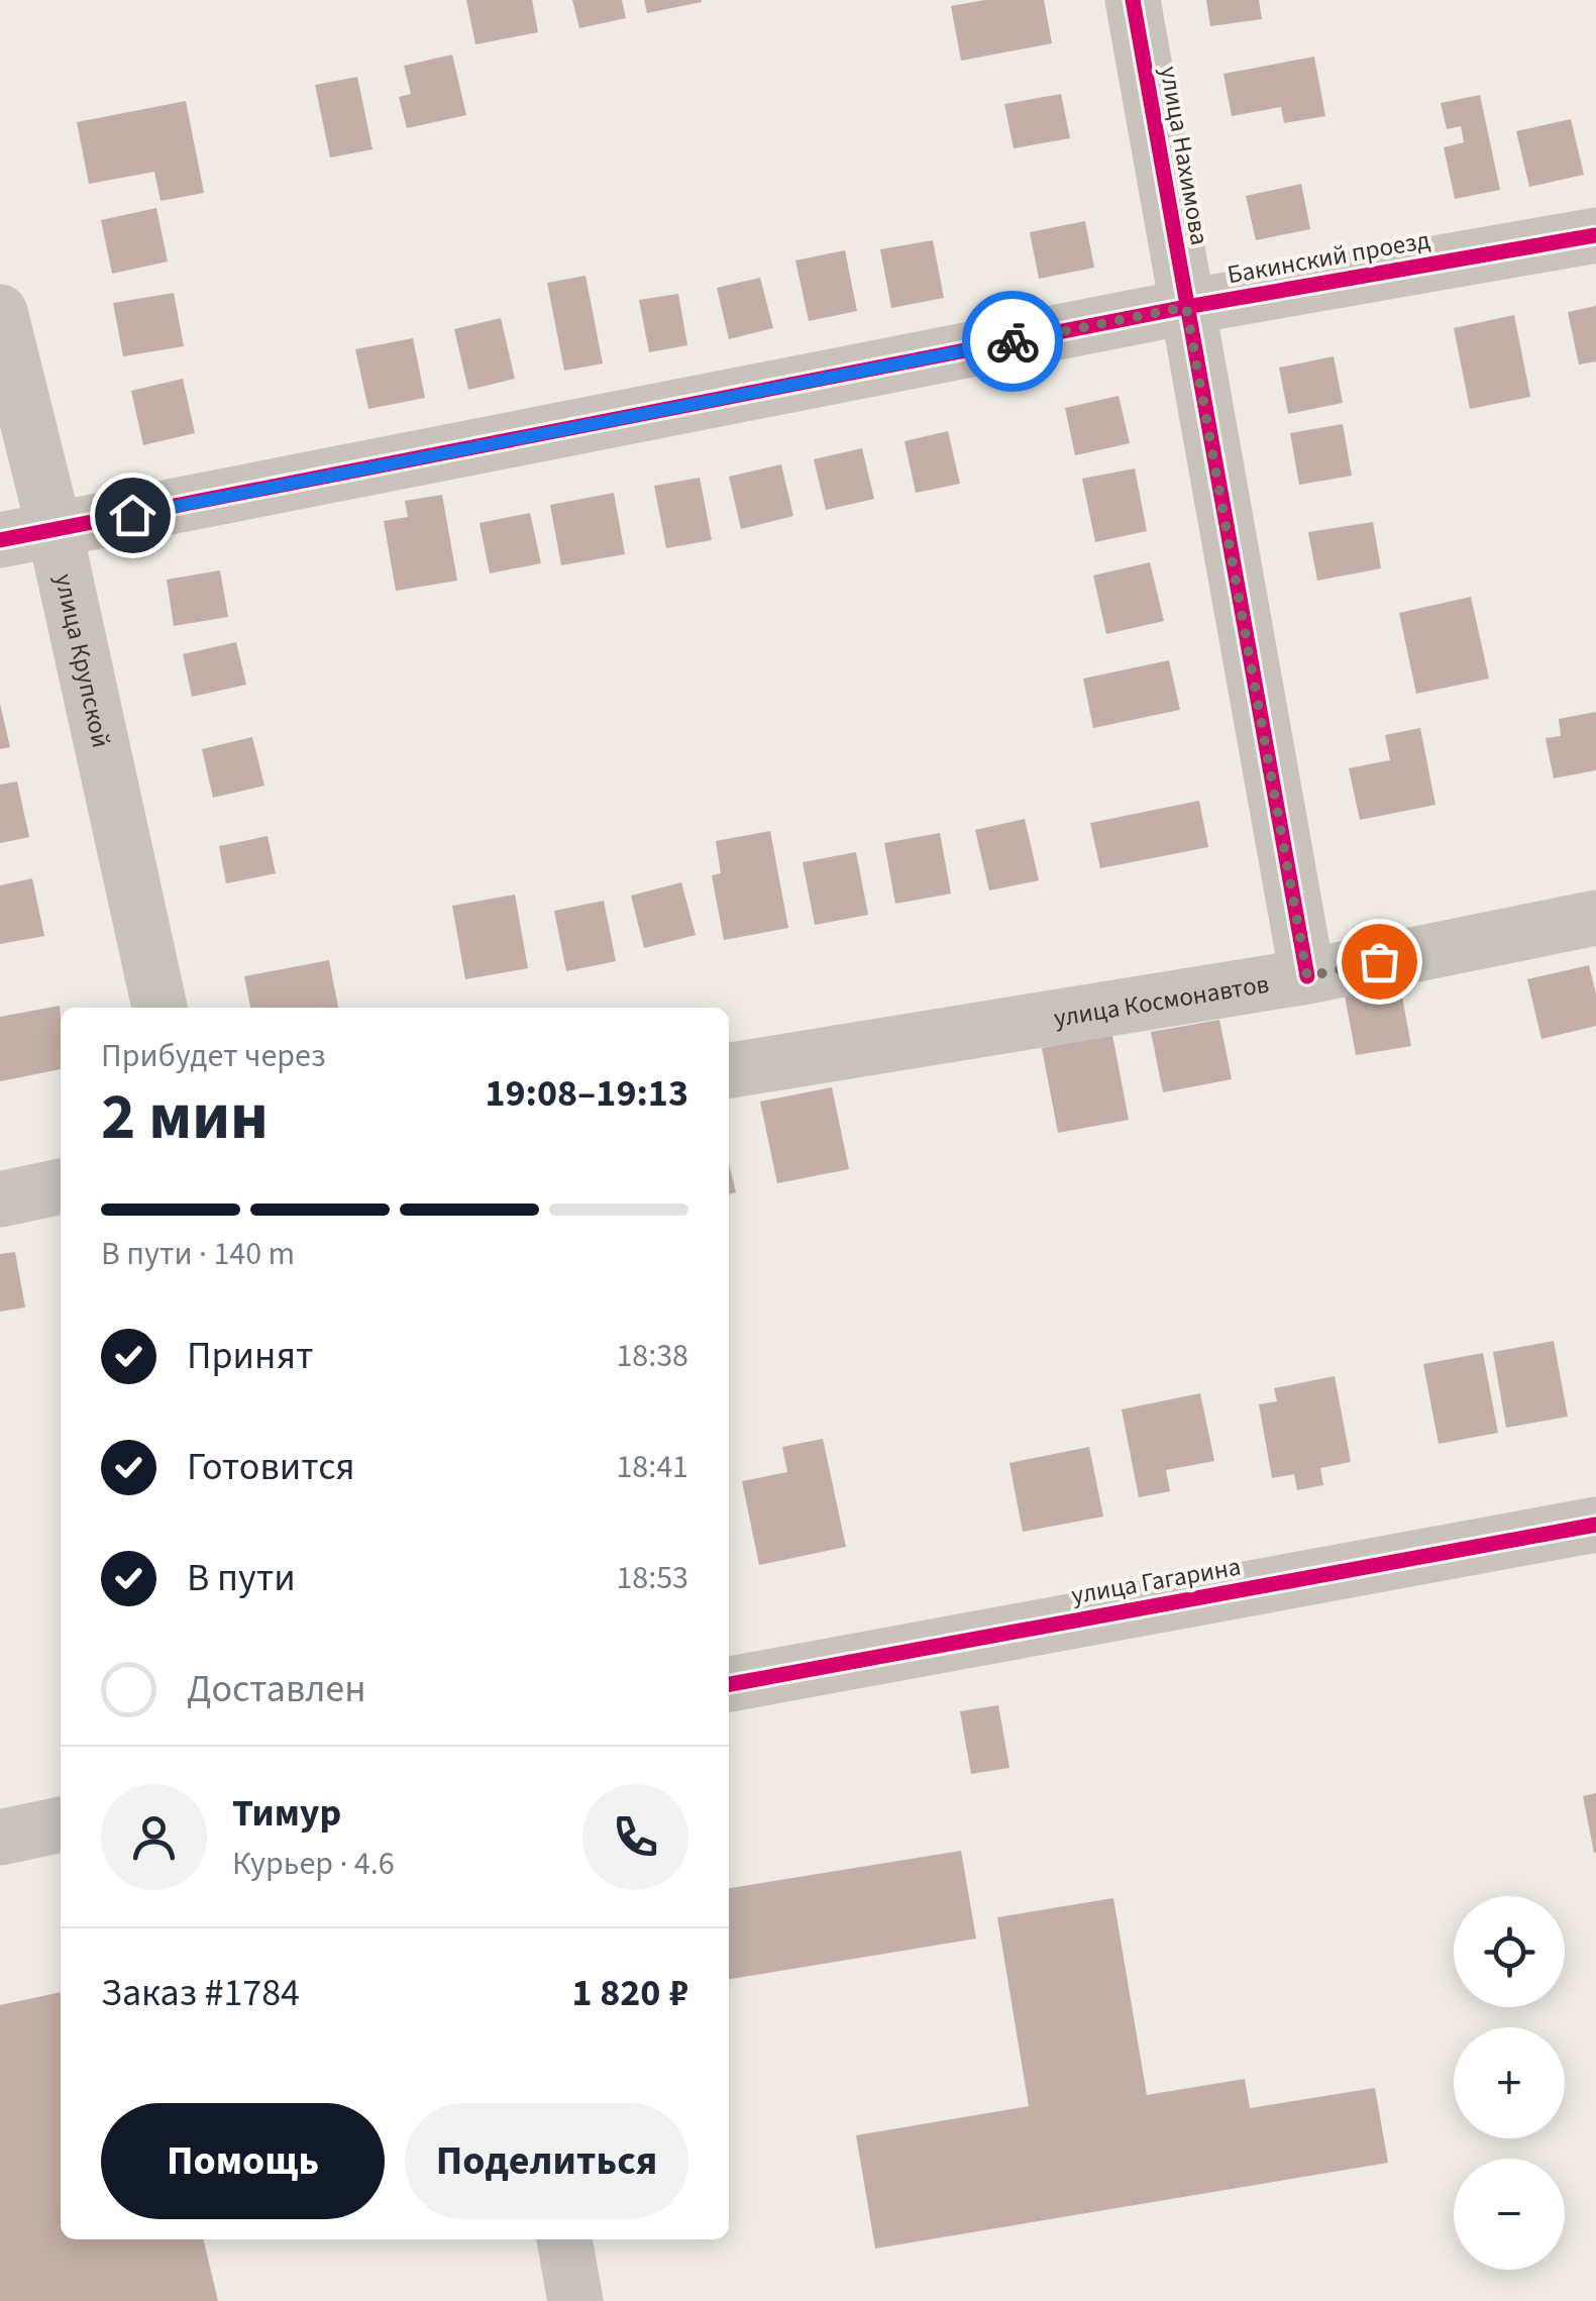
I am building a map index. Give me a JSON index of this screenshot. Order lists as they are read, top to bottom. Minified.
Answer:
{"streets":{"street":["улица Нахимова","Бакинский проезд","улица Крупской","улица Космонавтов","улица Гагарина"]},"crossings":[["улица Нахимова","Бакинский проезд"],["улица Нахимова","улица Космонавтов"],["Бакинский проезд","улица Крупской"]],"page":{"heading":["2 мин","Прибудет через","19:08–19:13"],"panel":["Тимур","Курьер · 4.6","Заказ #1784","1 820 ₽"],"bar":"В пути · 140 m","list":[["Принят","18:38"],["Готовится","18:41"],["В пути","18:53"],"Доставлен"],"map_buttons":["+","−"],"buttons":["Помощь","Поделиться"]}}
